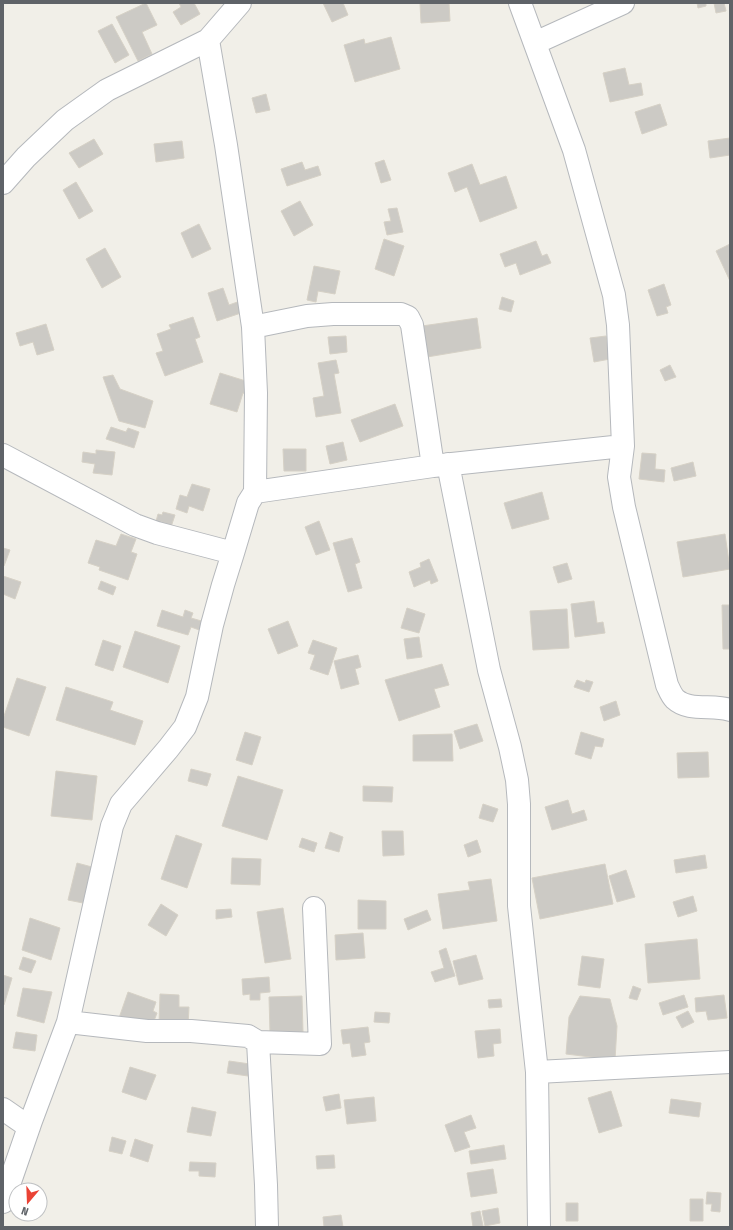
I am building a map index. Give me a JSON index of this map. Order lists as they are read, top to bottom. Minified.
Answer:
{"north":"bottom"}
